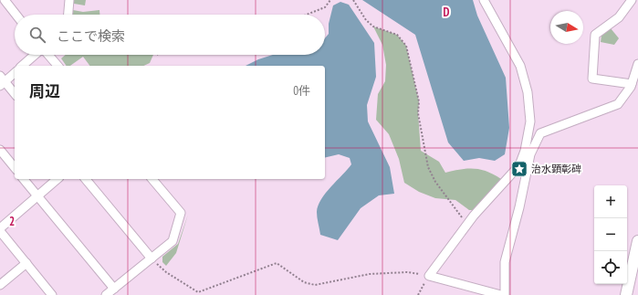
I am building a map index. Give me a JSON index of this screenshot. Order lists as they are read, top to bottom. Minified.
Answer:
{"places":{"place":["治水顕彰碑"]},"north":"right","page":{"search":"ここで検索","heading":["周辺","0件"],"map_buttons":["+","−"]},"grid":{"columns":["D"],"rows":["2"]}}
